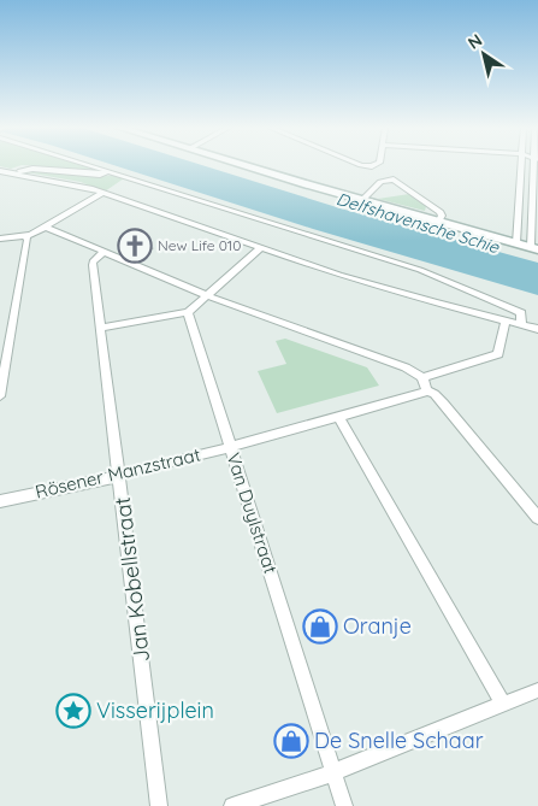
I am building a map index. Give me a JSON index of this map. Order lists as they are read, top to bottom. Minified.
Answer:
{"streets":{"street":["Rösener Manzstraat","Van Duylstraat","Jan Kobellstraat"]},"crossings":[["Rösener Manzstraat","Van Duylstraat"],["Rösener Manzstraat","Jan Kobellstraat"]],"water":["Delfshavensche Schie"],"places":{"church":["New Life 010"],"shop":["Oranje","De Snelle Schaar"],"place":["Visserijplein"]},"north":"top left"}
